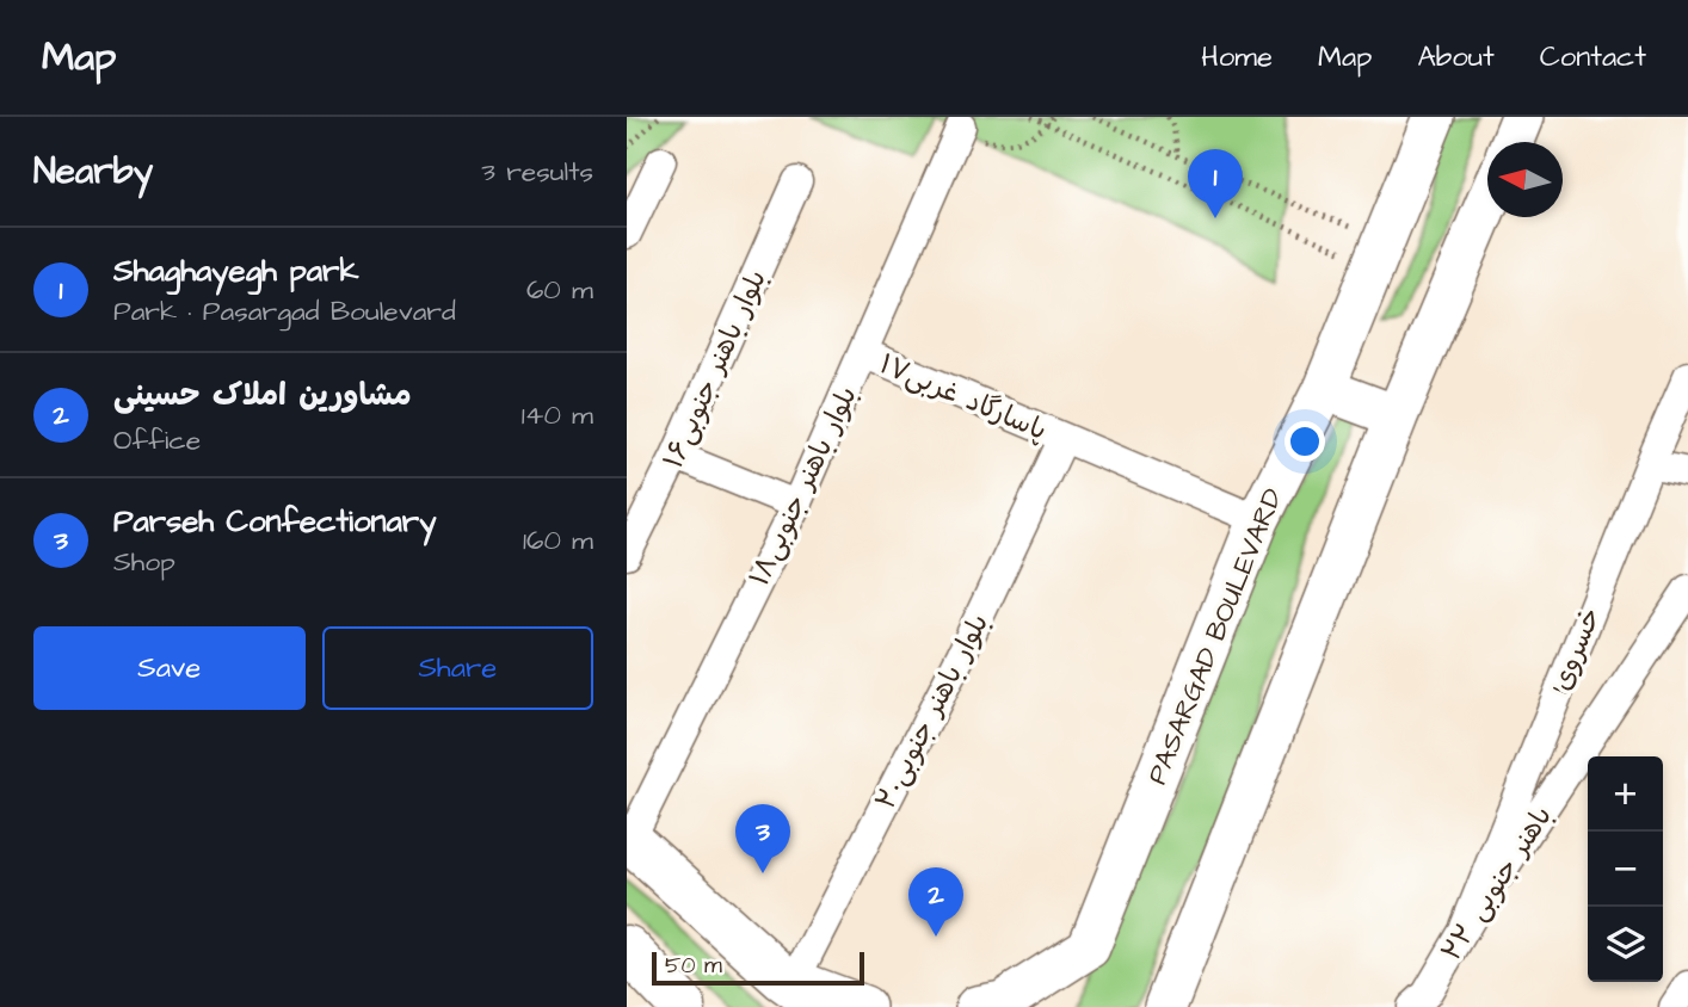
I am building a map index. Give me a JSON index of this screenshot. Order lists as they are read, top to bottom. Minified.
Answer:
{"streets":{"main road":["PASARGAD BOULEVARD"],"street":["بلوار باهنر جنوبی۱۶","۱۷پاسارگاد غربی","۱۸بلوار باهنر جنوبی","خسروى1","بلوار باهنر جنوبی۲۰","۲۲ باهنر جنوبی"]},"crossings":[["۱۷پاسارگاد غربی","۱۸بلوار باهنر جنوبی"],["۱۷پاسارگاد غربی","PASARGAD BOULEVARD"],["۱۷پاسارگاد غربی","بلوار باهنر جنوبی۲۰"],["خسروى1","۲۲ باهنر جنوبی"]],"scale_bar":"50 m","north":"left","page":{"header":"Map","nav":["Home","Map","About","Contact"],"heading":["Nearby","3 results"],"pins":["1","3","2"],"list":[{"mark":"1","name":"Shaghayegh park","note":"Park · Pasargad Boulevard","value":"60 m"},{"mark":"2","name":"مشاورین املاک حسینی","note":"Office","value":"140 m"},{"mark":"3","name":"Parseh Confectionary","note":"Shop","value":"160 m"}],"buttons":["Save","Share"],"map_buttons":["+","−"],"scale":"50 m"}}
